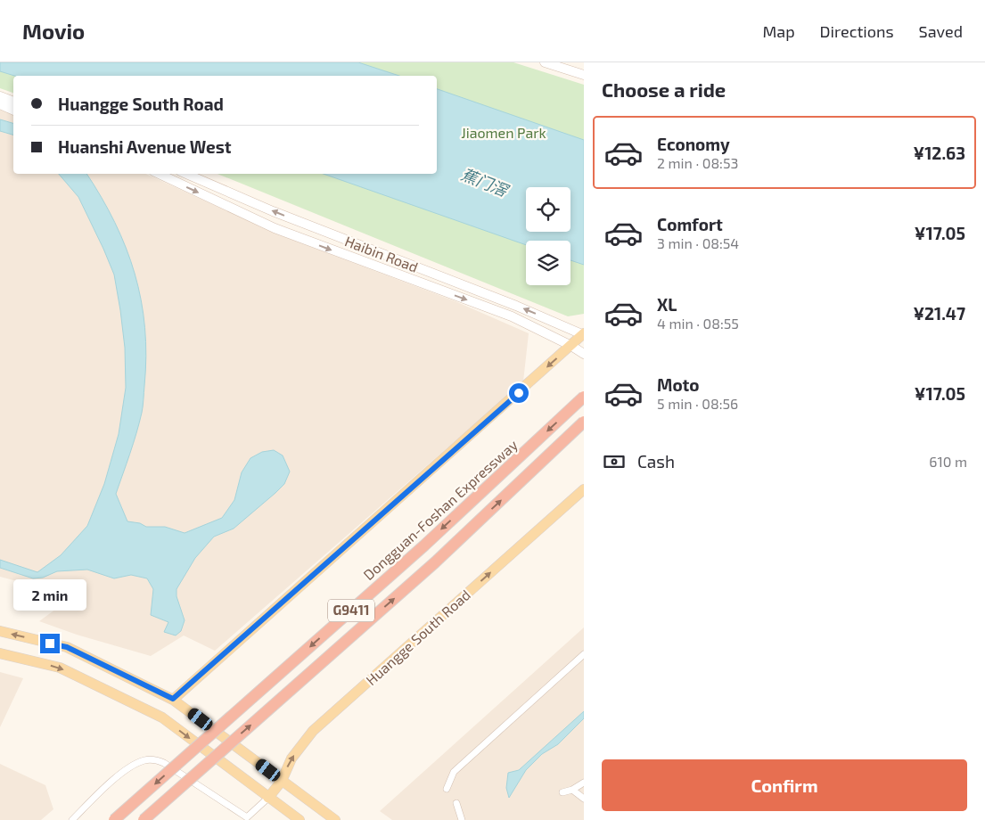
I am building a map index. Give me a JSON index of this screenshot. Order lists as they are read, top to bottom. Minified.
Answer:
{"streets":{"highway":["Dongguan-Foshan Expressway","G9411"],"main road":["Huangge South Road"],"street":["Haibin Road"]},"one_way":["Huangge South Road"],"water":["蕉门滘"],"parks":["Jiaomen Park"],"page":{"header":"Movio","nav":["Map","Directions","Saved"],"heading":"Choose a ride","banner":["Huangge South Road","Huanshi Avenue West"],"list":[{"name":"Economy","note":"2 min · 08:53","value":"¥12.63"},{"name":"Comfort","note":"3 min · 08:54","value":"¥17.05"},{"name":"XL","note":"4 min · 08:55","value":"¥21.47"},{"name":"Moto","note":"5 min · 08:56","value":"¥17.05"}],"pay":["Cash","610 m"],"bubble":"2 min","buttons":"Confirm"}}
